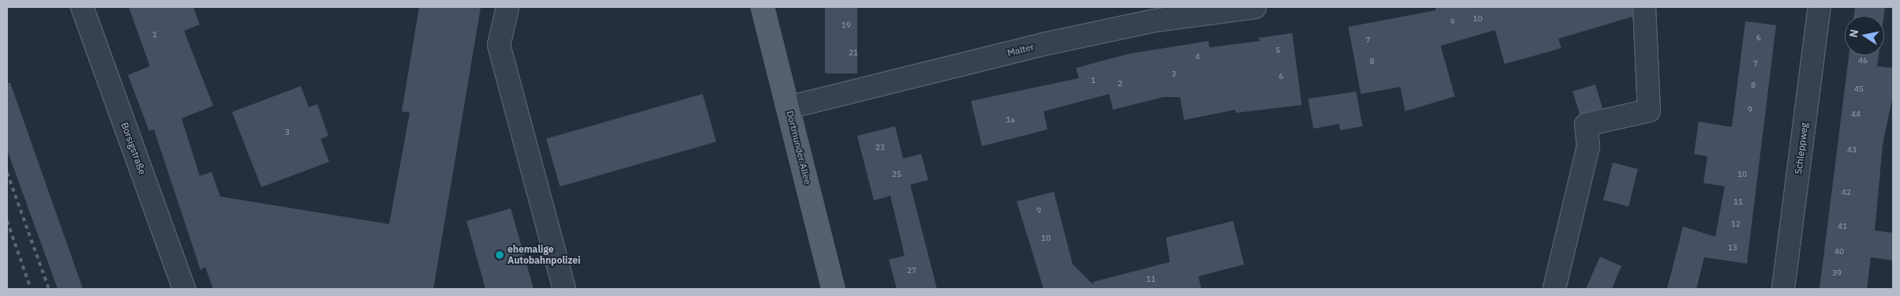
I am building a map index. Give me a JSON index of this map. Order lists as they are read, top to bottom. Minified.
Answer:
{"streets":{"main road":["Dortmunder Allee"],"street":["Malter","Borsigstraße","Schleppweg"]},"crossings":[["Malter","Dortmunder Allee"]],"places":["ehemalige Autobahnpolizei"],"house_numbers":["10","9","19","1","6","7","5","21","4","46","8","7","3","6","1","2","8","45","9","44","1a","3","23","43","25","10","42","11","9","12","41","10","13","40","27","39","11"],"north":"left"}
